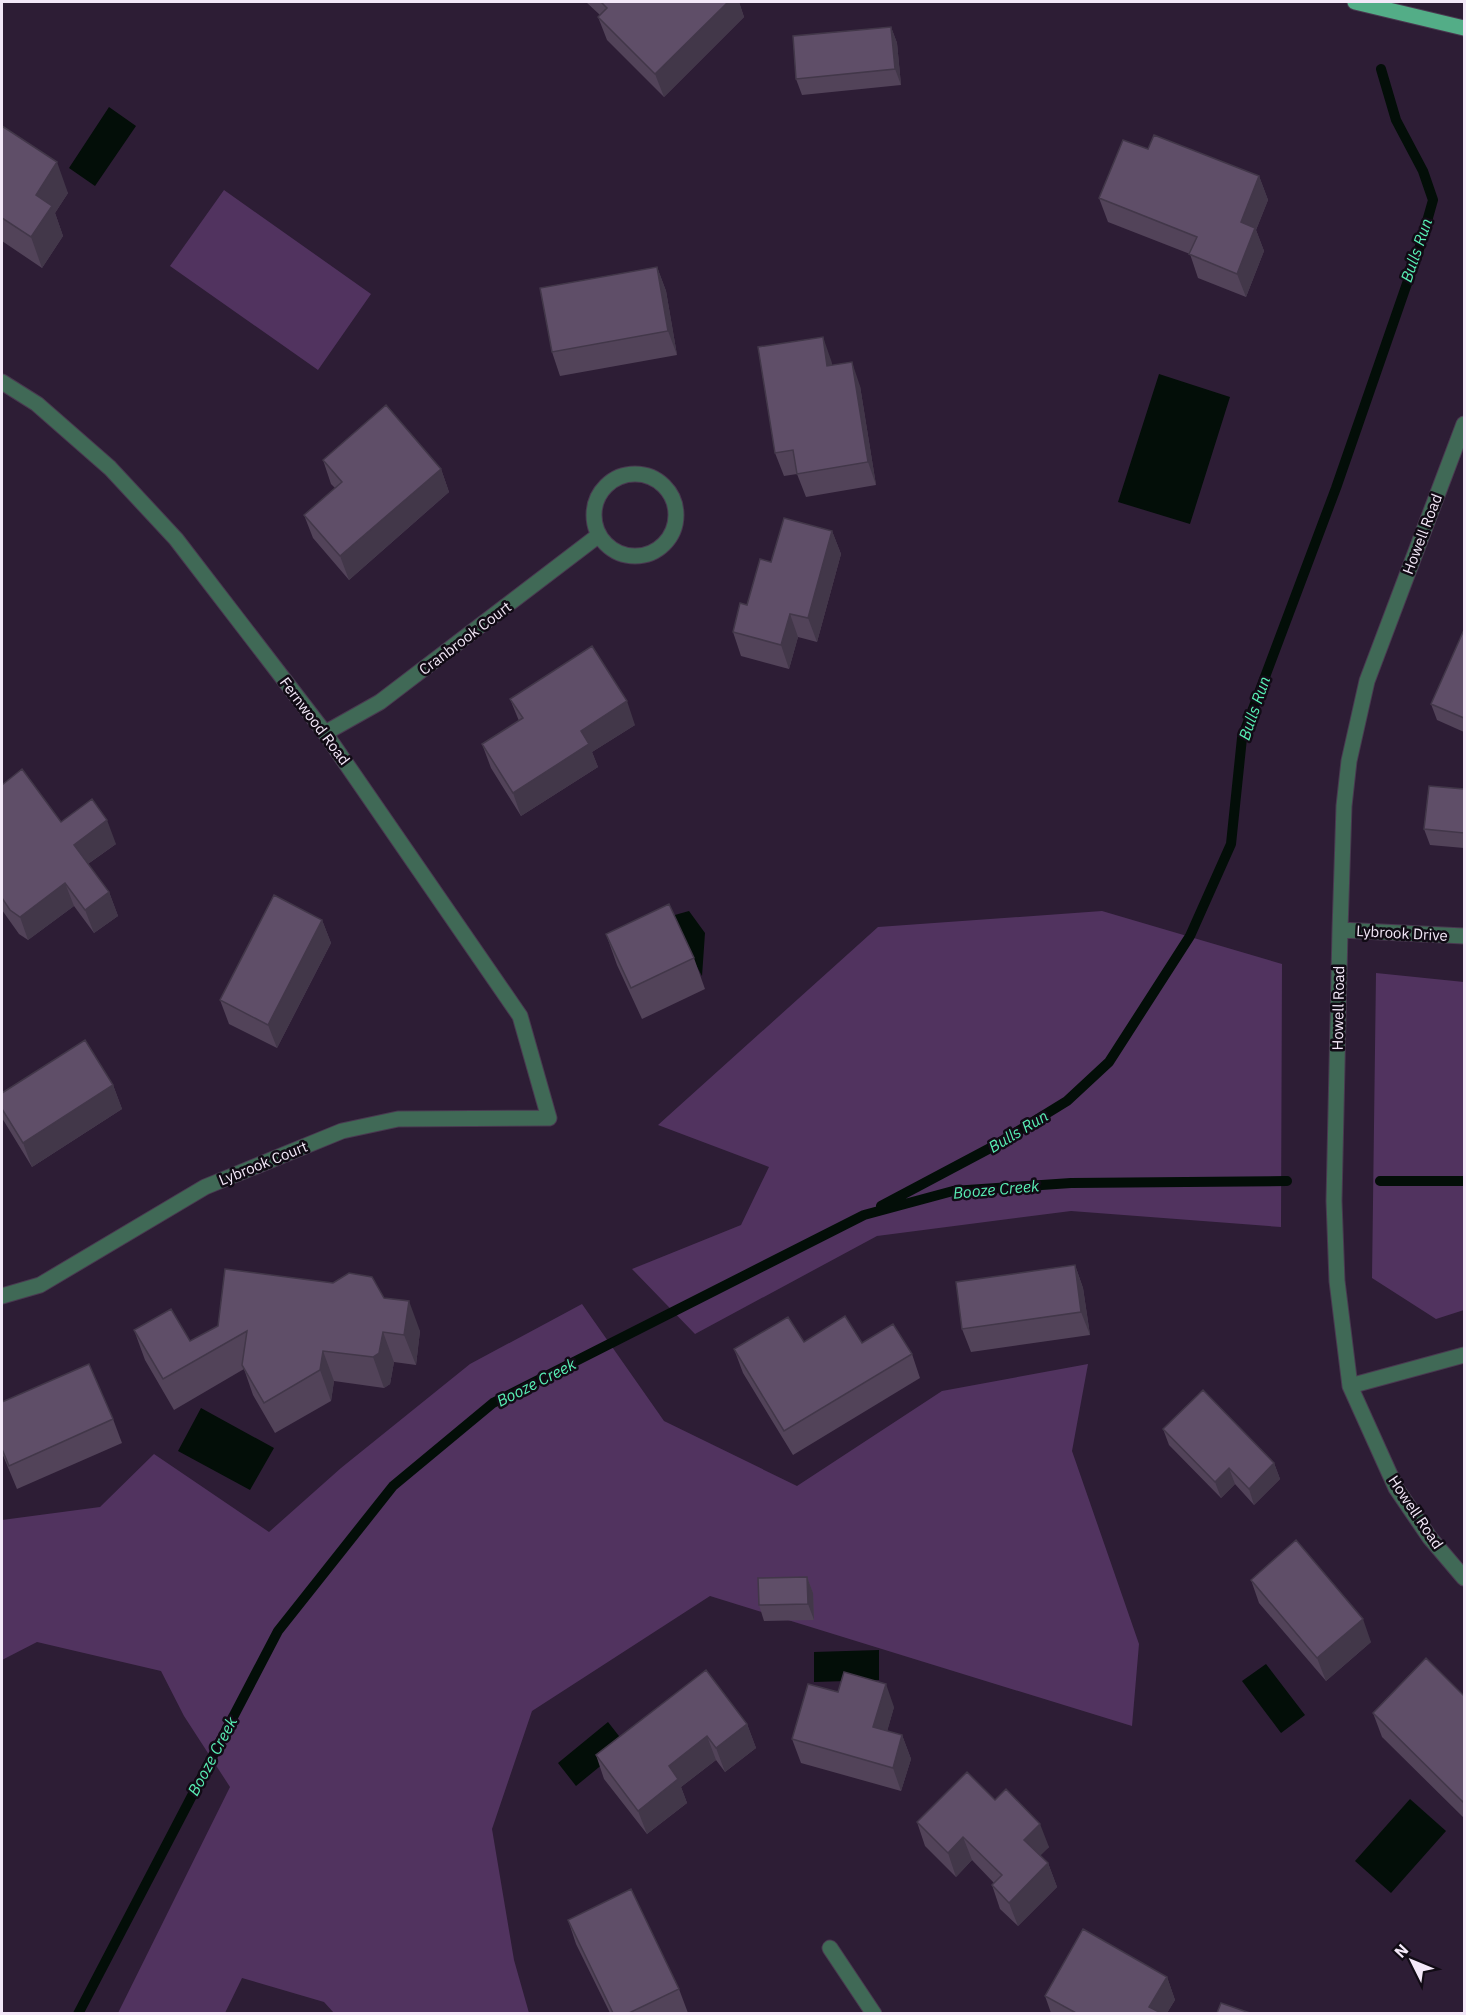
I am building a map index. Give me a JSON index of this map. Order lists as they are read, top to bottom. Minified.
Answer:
{"streets":{"street":["Howell Road","Cranbrook Court","Fernwood Road","Lybrook Drive","Lybrook Court"]},"crossings":[["Howell Road","Lybrook Drive"],["Cranbrook Court","Fernwood Road"],["Fernwood Road","Lybrook Court"]],"water":["Bulls Run","Booze Creek"],"north":"top left"}
